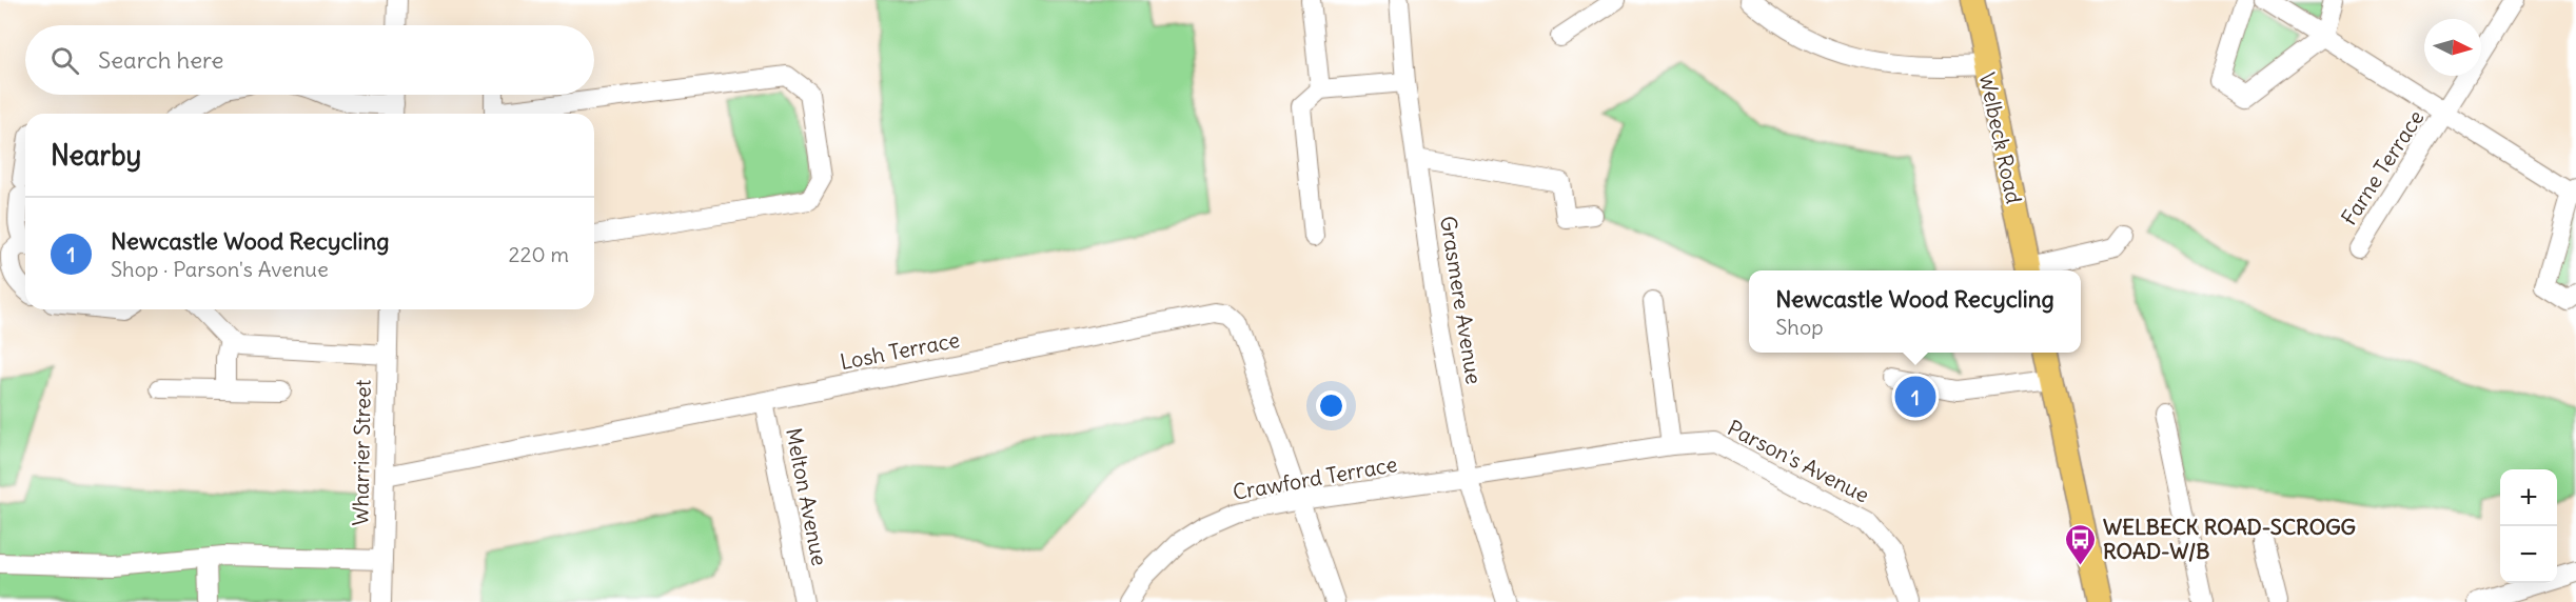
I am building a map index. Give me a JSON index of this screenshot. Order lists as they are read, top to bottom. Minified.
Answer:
{"streets":{"main road":["Welbeck Road"],"street":["Farne Terrace","Grasmere Avenue","Losh Terrace","Wharrier Street","Parson's Avenue","Crawford Terrace","Melton Avenue"]},"crossings":[["Grasmere Avenue","Parson's Avenue"],["Grasmere Avenue","Crawford Terrace"],["Losh Terrace","Wharrier Street"],["Losh Terrace","Crawford Terrace"],["Losh Terrace","Melton Avenue"],["Parson's Avenue","Crawford Terrace"]],"places":{"bus stop":["WELBECK ROAD-SCROGG ROAD-W/B"]},"north":"right","page":{"search":"Search here","heading":"Nearby","list":[{"mark":"1","name":"Newcastle Wood Recycling","note":"Shop · Parson's Avenue","value":"220 m"}],"popup":["Newcastle Wood Recycling","Shop"],"pins":"1","map_buttons":["+","−"]}}
